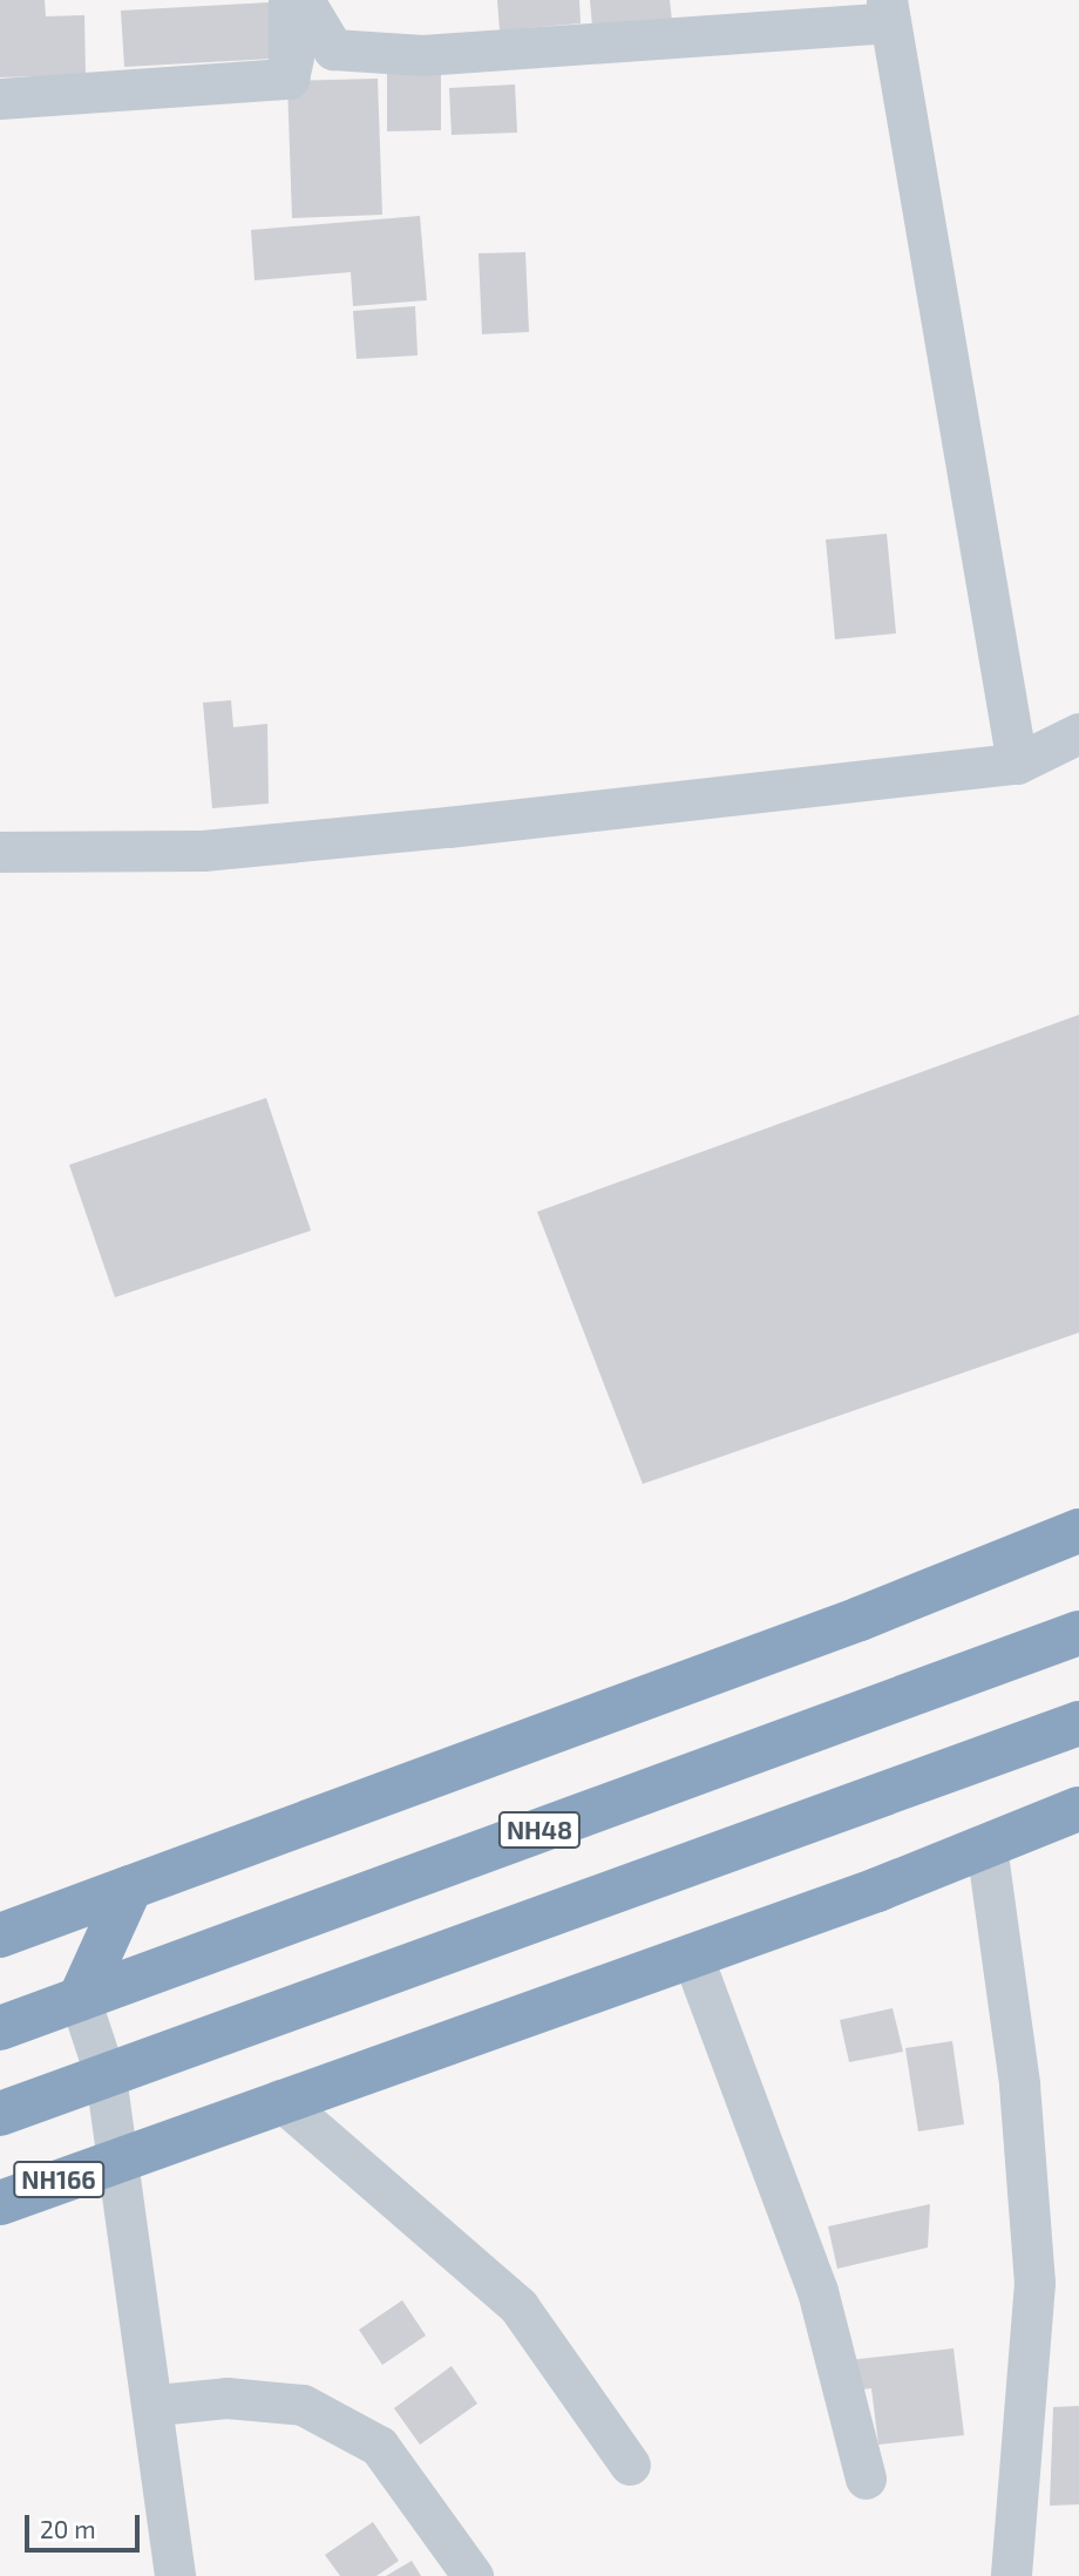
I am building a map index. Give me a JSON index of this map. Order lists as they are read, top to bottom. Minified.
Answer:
{"streets":{"highway":["NH48","NH166"]},"scale_bar":"20 m"}
